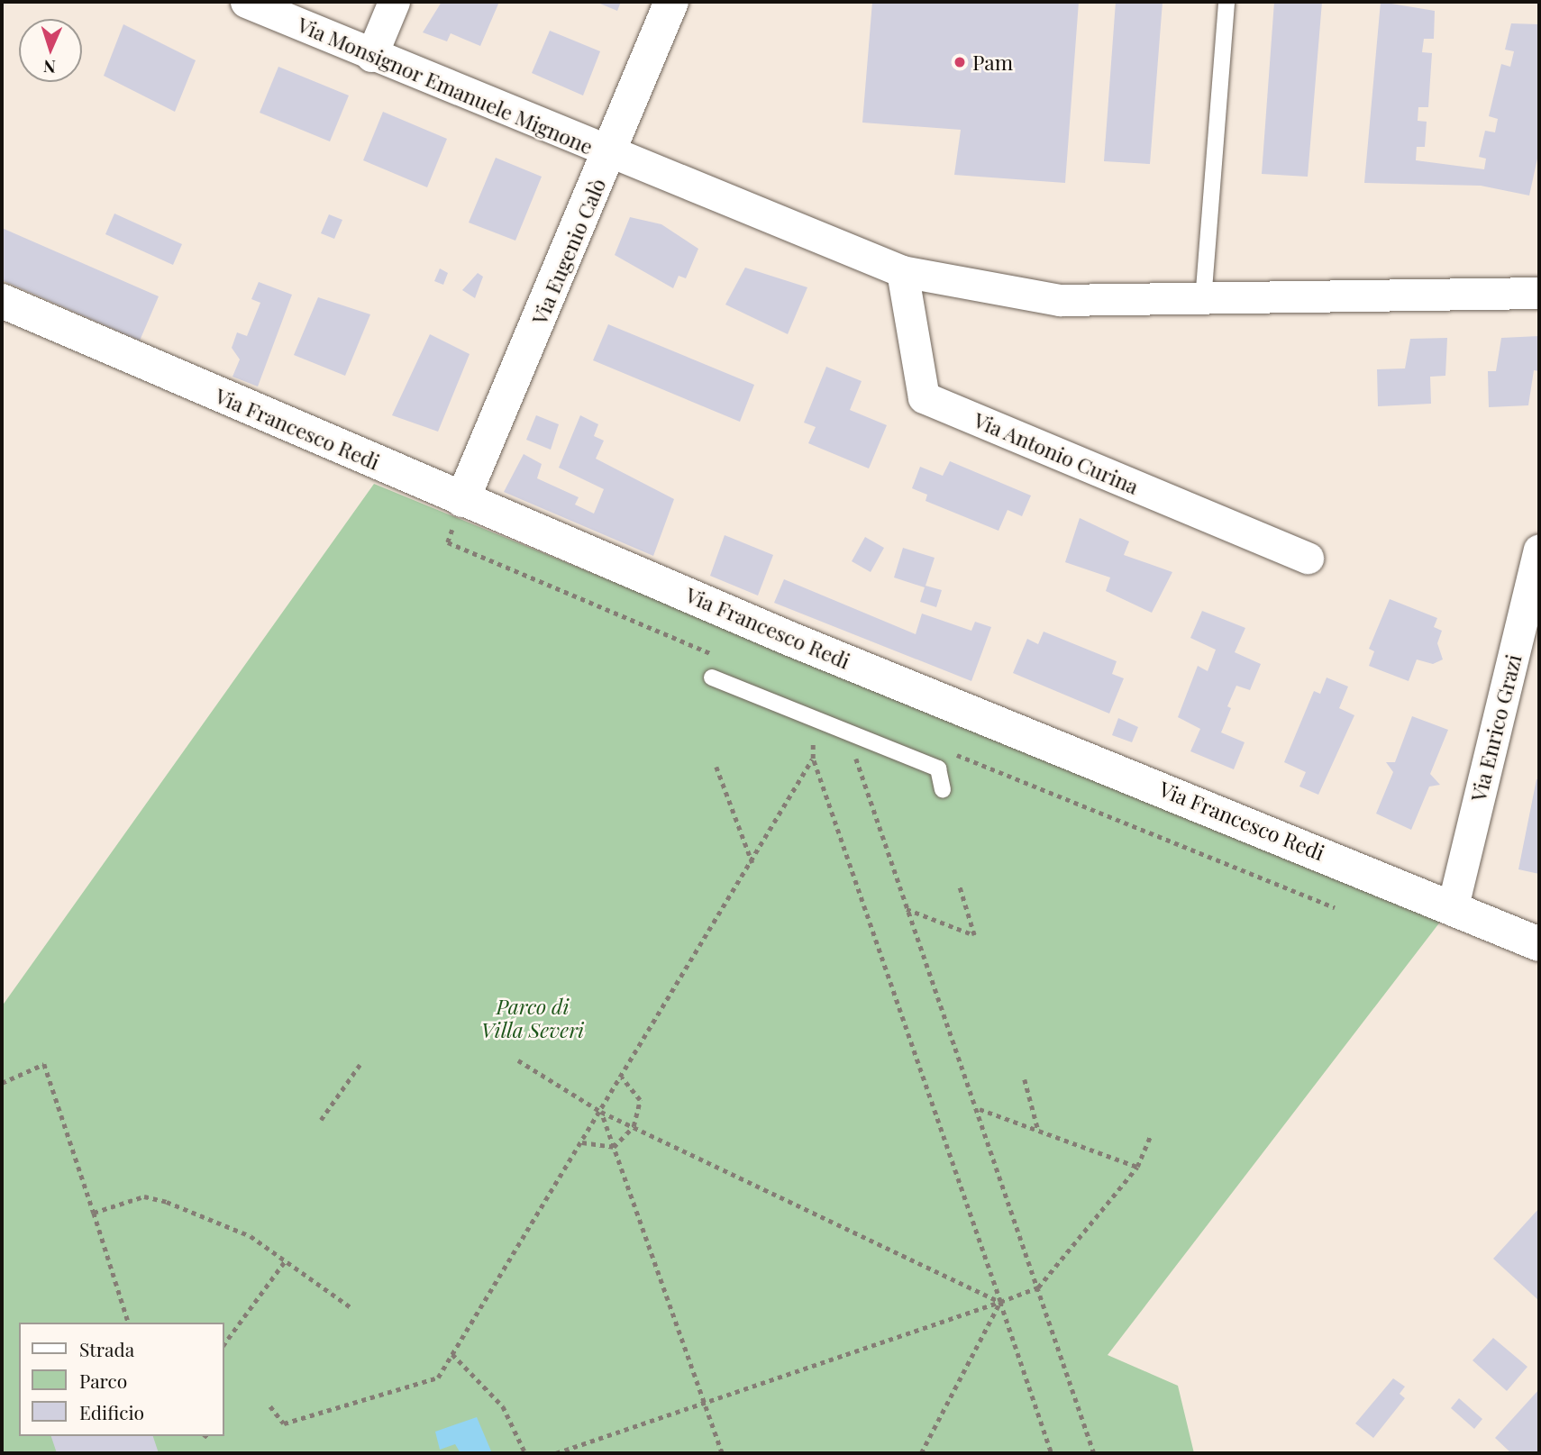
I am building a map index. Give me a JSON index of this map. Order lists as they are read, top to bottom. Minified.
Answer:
{"streets":{"street":["Via Monsignor Emanuele Mignone","Via Eugenio Calò","Via Francesco Redi","Via Antonio Curina","Via Enrico Grazi"]},"crossings":[["Via Monsignor Emanuele Mignone","Via Eugenio Calò"],["Via Eugenio Calò","Via Francesco Redi"],["Via Francesco Redi","Via Enrico Grazi"]],"parks":["Parco di Villa Severi"],"places":["Pam"],"legend":["Strada","Parco","Edificio"],"north":"bottom"}
